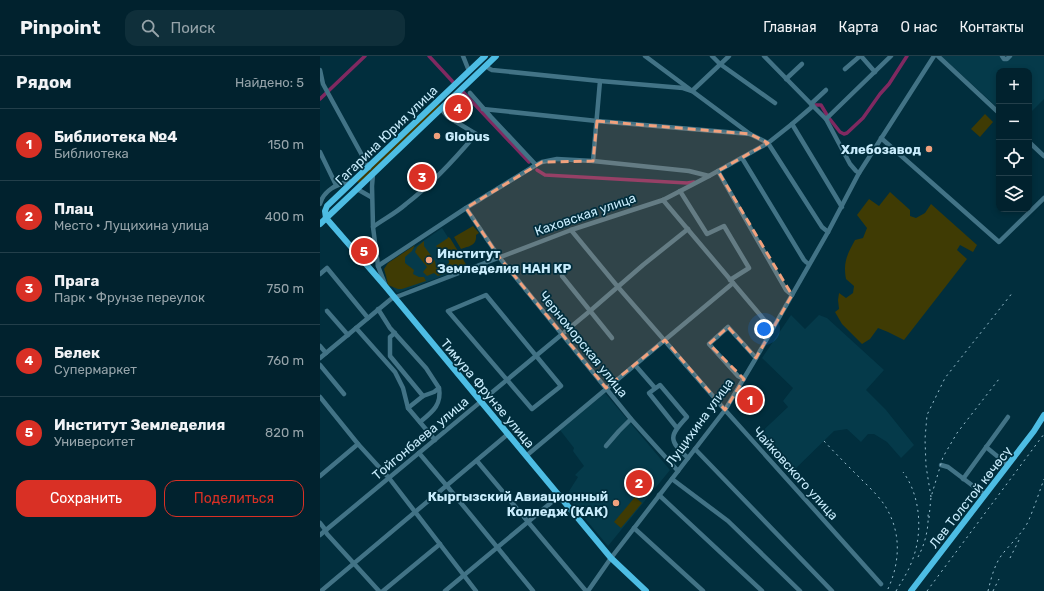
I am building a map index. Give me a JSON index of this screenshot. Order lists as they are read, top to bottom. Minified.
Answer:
{"streets":{"main road":["Гагарина Юрия улица","Тимура Фрунзе улица","Лев Толстой көчөсү"],"street":["Каховская улица","Черноморская улица","Лущихина улица","Тойгонбаева улица","Чайковского улица"]},"crossings":[["Гагарина Юрия улица","Тимура Фрунзе улица"],["Каховская улица","Черноморская улица"],["Каховская улица","Тимура Фрунзе улица"],["Каховская улица","Чайковского улица"],["Черноморская улица","Лущихина улица"],["Черноморская улица","Тойгонбаева улица"],["Тимура Фрунзе улица","Лущихина улица"],["Тимура Фрунзе улица","Тойгонбаева улица"],["Лущихина улица","Чайковского улица"],["Тойгонбаева улица","Чайковского улица"]],"places":["Globus","Хлебозавод","Институт Земледелия НАН КР","Кыргызский Авиационный Колледж (КАК)"],"page":{"header":"Pinpoint","search":"Поиск","nav":["Главная","Карта","О нас","Контакты"],"heading":["Рядом","Найдено: 5"],"map_buttons":["+","−"],"pins":["4","3","5","1","2"],"list":[{"mark":"1","name":"Библиотека №4","note":"Библиотека","value":"150 m"},{"mark":"2","name":"Плац","note":"Место · Лущихина улица","value":"400 m"},{"mark":"3","name":"Прага","note":"Парк · Фрунзе переулок","value":"750 m"},{"mark":"4","name":"Белек","note":"Супермаркет","value":"760 m"},{"mark":"5","name":"Институт Земледелия","note":"Университет","value":"820 m"}],"buttons":["Сохранить","Поделиться"]}}
